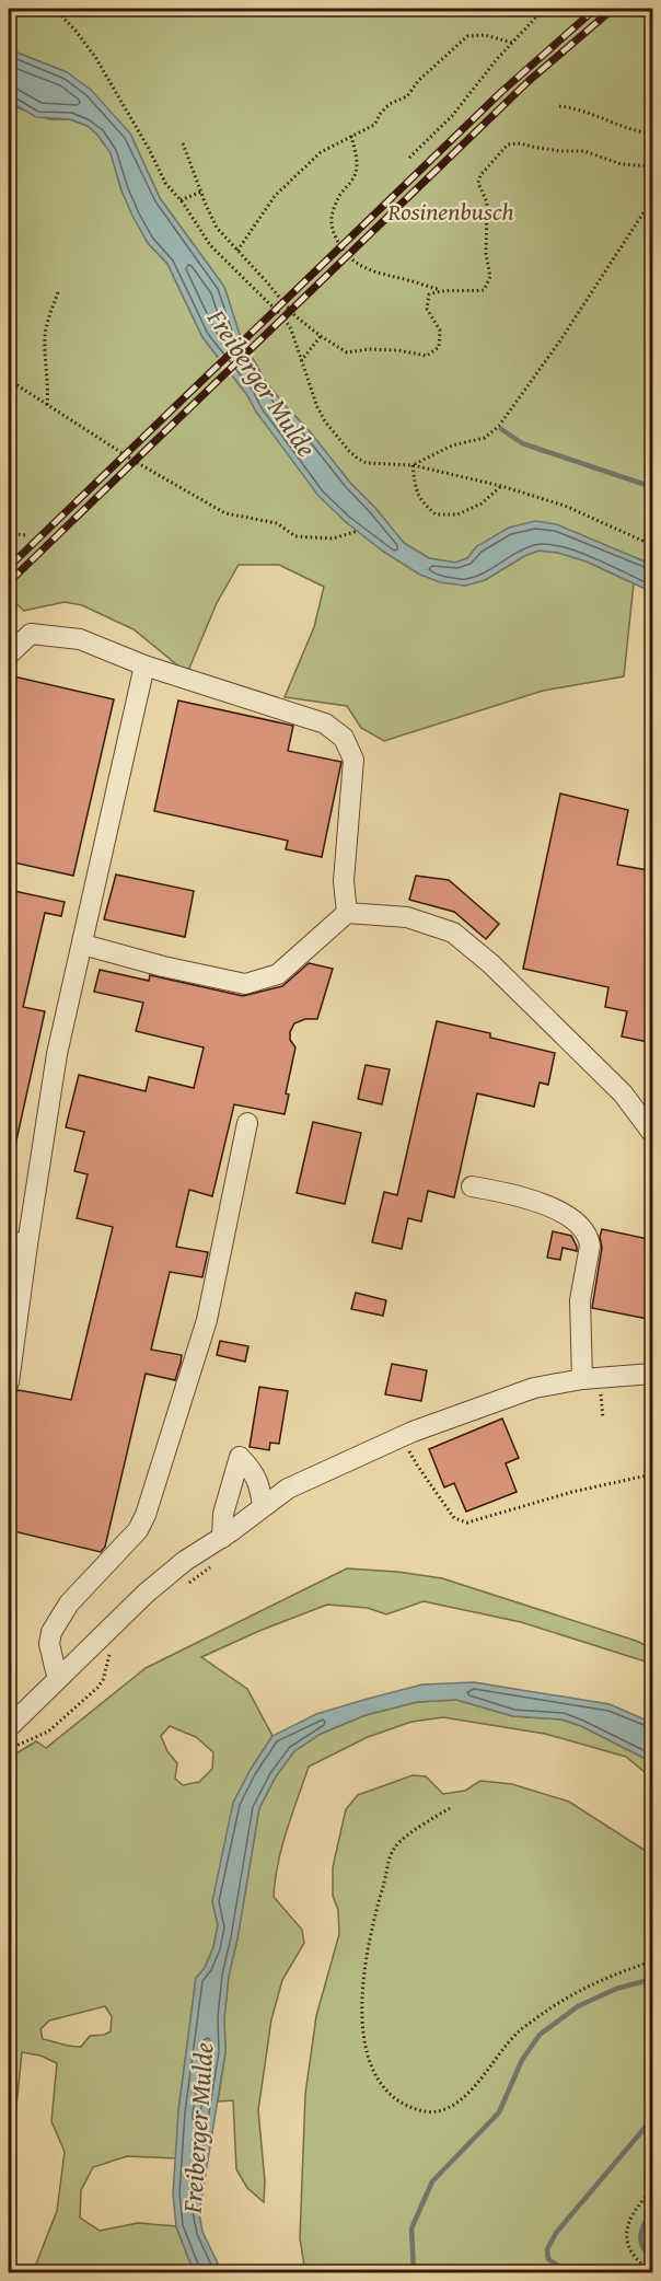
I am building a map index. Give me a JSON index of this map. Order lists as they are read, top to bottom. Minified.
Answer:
{"water":["Freiberger Mulde"],"parks":["Rosinenbusch"]}
